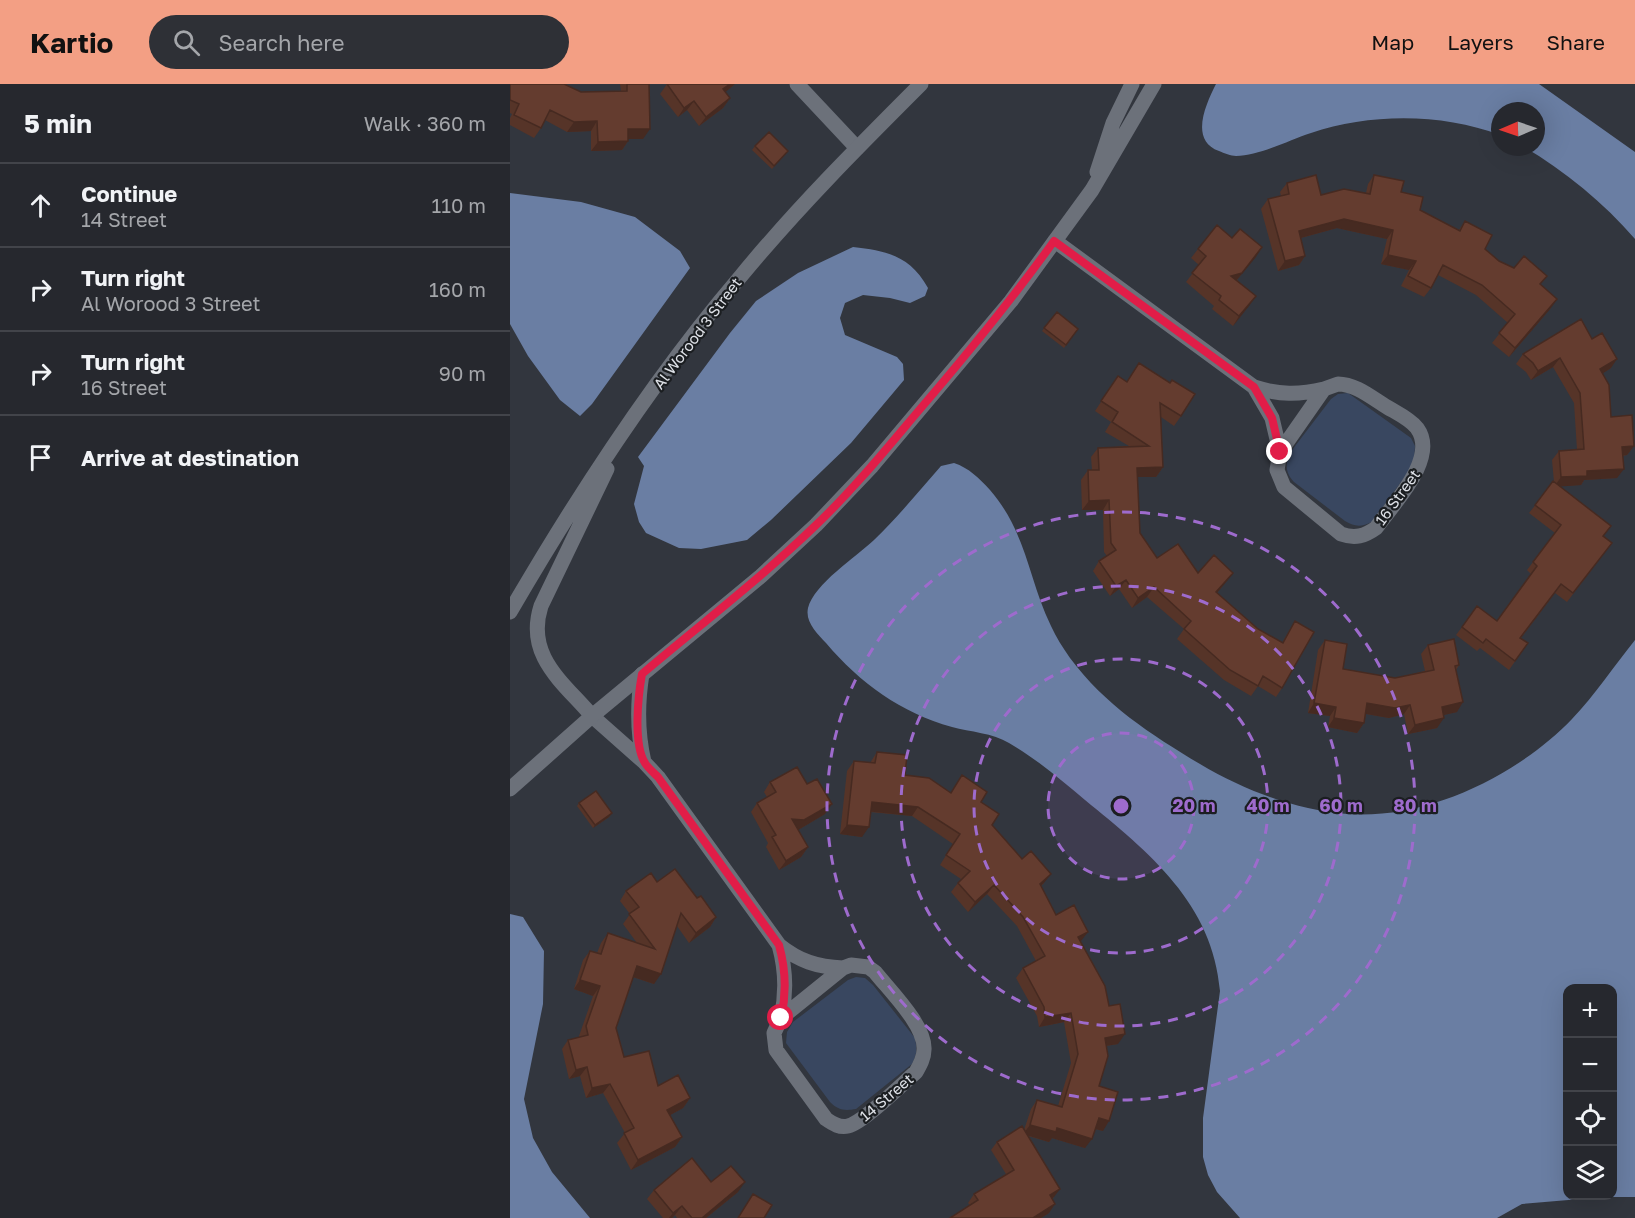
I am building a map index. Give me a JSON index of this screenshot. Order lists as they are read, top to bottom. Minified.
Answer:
{"streets":{"street":["Al Worood 3 Street","16 Street","14 Street"]},"crossings":[["Al Worood 3 Street","14 Street"]],"north":"left","page":{"header":"Kartio","search":"Search here","nav":["Map","Layers","Share"],"heading":["5 min","Walk · 360 m"],"list":[["Continue","14 Street","110 m"],["Turn right","Al Worood 3 Street","160 m"],["Turn right","16 Street","90 m"],"Arrive at destination"],"map_buttons":["+","−"]},"rings":["20 m","40 m","60 m","80 m"]}
